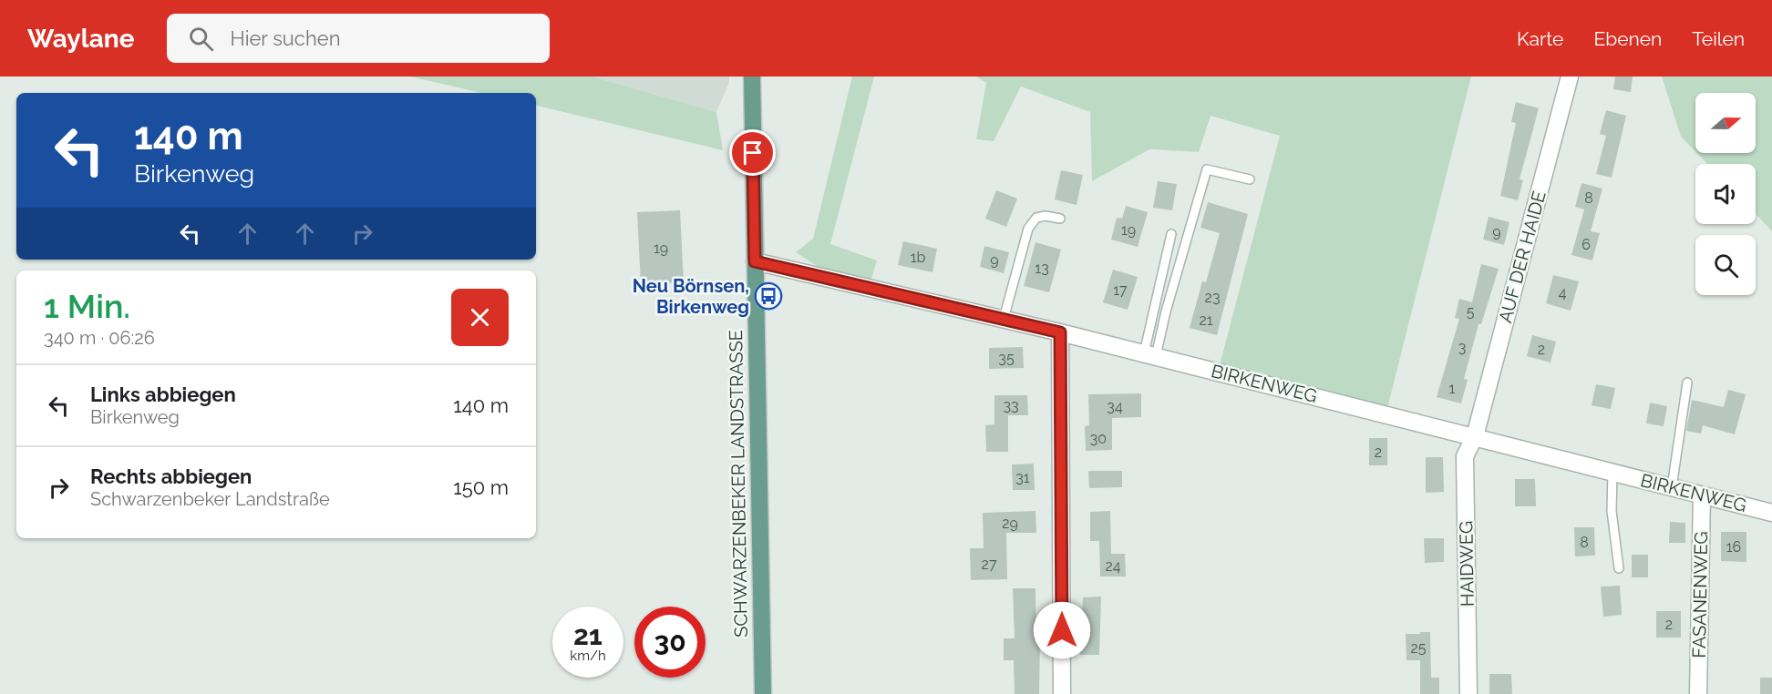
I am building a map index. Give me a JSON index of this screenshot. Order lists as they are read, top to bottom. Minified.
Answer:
{"streets":{"main road":["SCHWARZENBEKER LANDSTRASSE"],"street":["AUF DER HAIDE","BIRKENWEG","HAIDWEG","FASANENWEG"]},"crossings":[["AUF DER HAIDE","BIRKENWEG"],["AUF DER HAIDE","HAIDWEG"],["BIRKENWEG","SCHWARZENBEKER LANDSTRASSE"],["BIRKENWEG","HAIDWEG"],["BIRKENWEG","FASANENWEG"]],"places":{"bus stop":["Neu Börnsen, Birkenweg"]},"house_numbers":["8","19","9","6","19","1b","9","13","17","4","23","5","21","3","2","35","1","33","34","30","2","31","29","8","16","27","24","2","25"],"north":"right","page":{"header":"Waylane","search":"Hier suchen","nav":["Karte","Ebenen","Teilen"],"turn":["140 m","Birkenweg"],"heading":["1 Min.","340 m · 06:26"],"list":[{"name":"Links abbiegen","note":"Birkenweg","value":"140 m"},{"name":"Rechts abbiegen","note":"Schwarzenbeker Landstraße","value":"150 m"}],"speed":"21 km/h","limit":"30"}}
